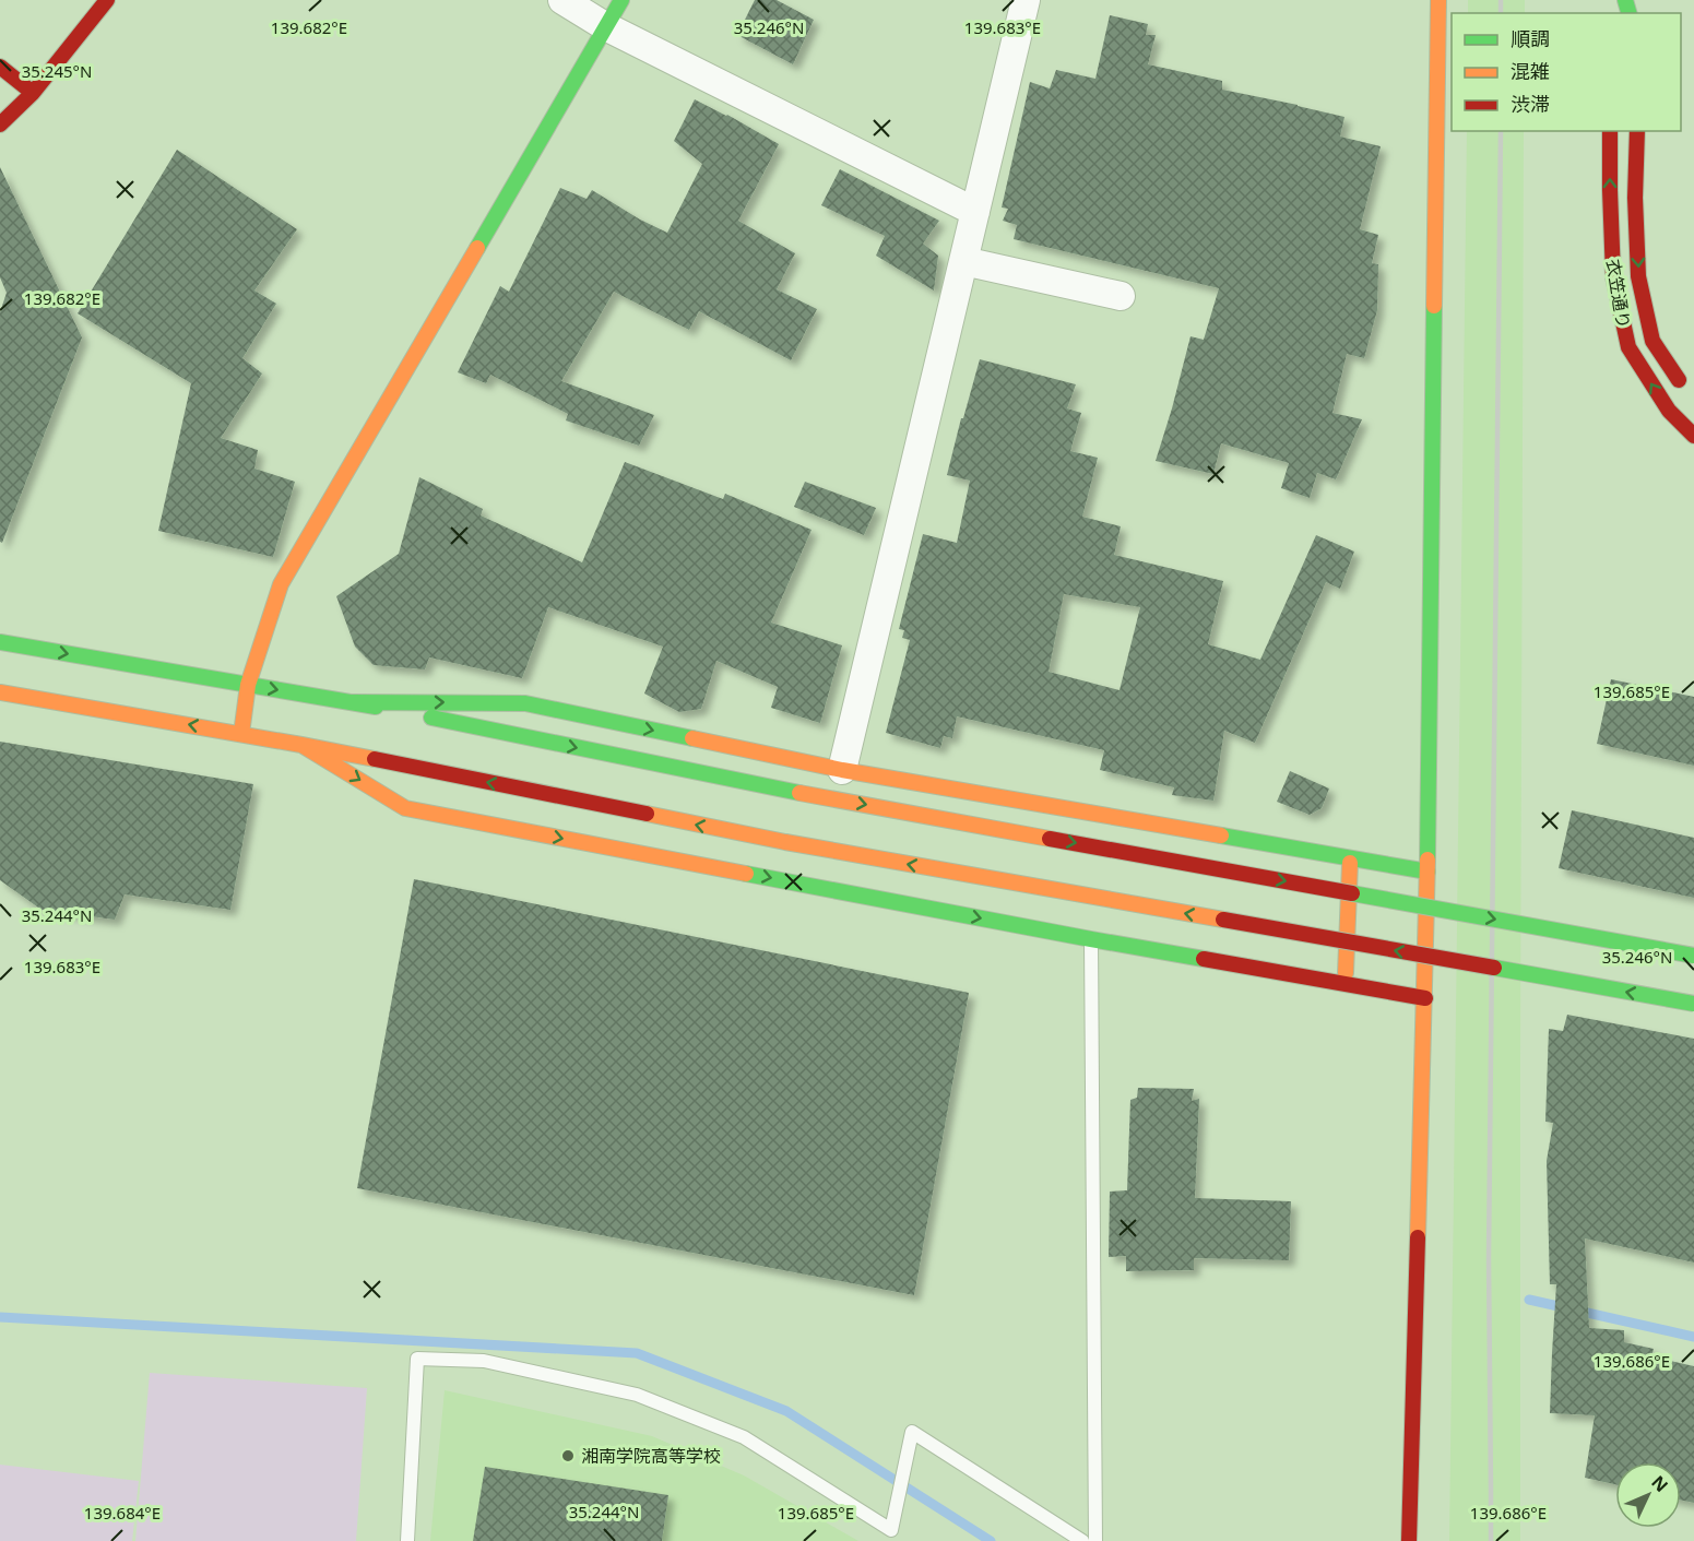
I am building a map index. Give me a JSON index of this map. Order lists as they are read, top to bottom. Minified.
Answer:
{"streets":{"street":["衣笠通り"]},"places":["湘南学院高等学校"],"legend":["順調","混雑","渋滞"],"north":"top right","coordinates":["139.682°E","139.683°E","35.246°N","35.245°N","139.685°E","35.244°N","139.686°E","139.684°E"]}
